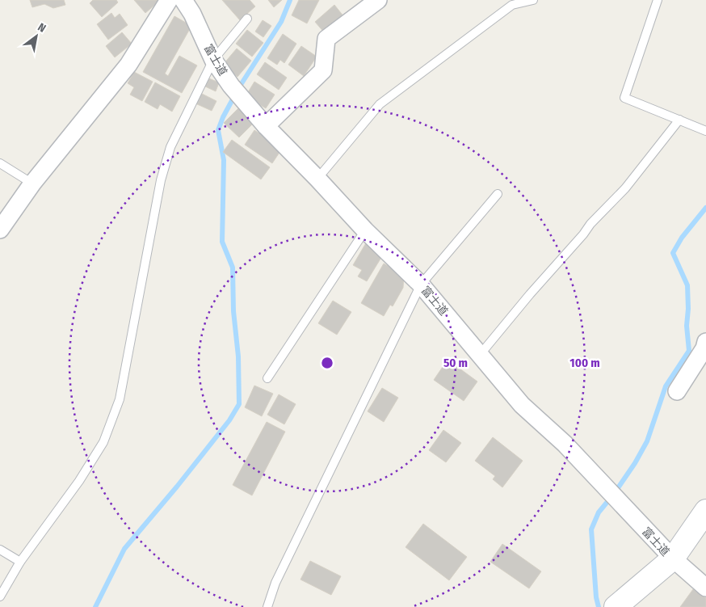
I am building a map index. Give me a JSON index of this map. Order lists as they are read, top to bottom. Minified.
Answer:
{"streets":{"street":["富士道"]},"north":"top right","rings":["50 m","100 m"]}
